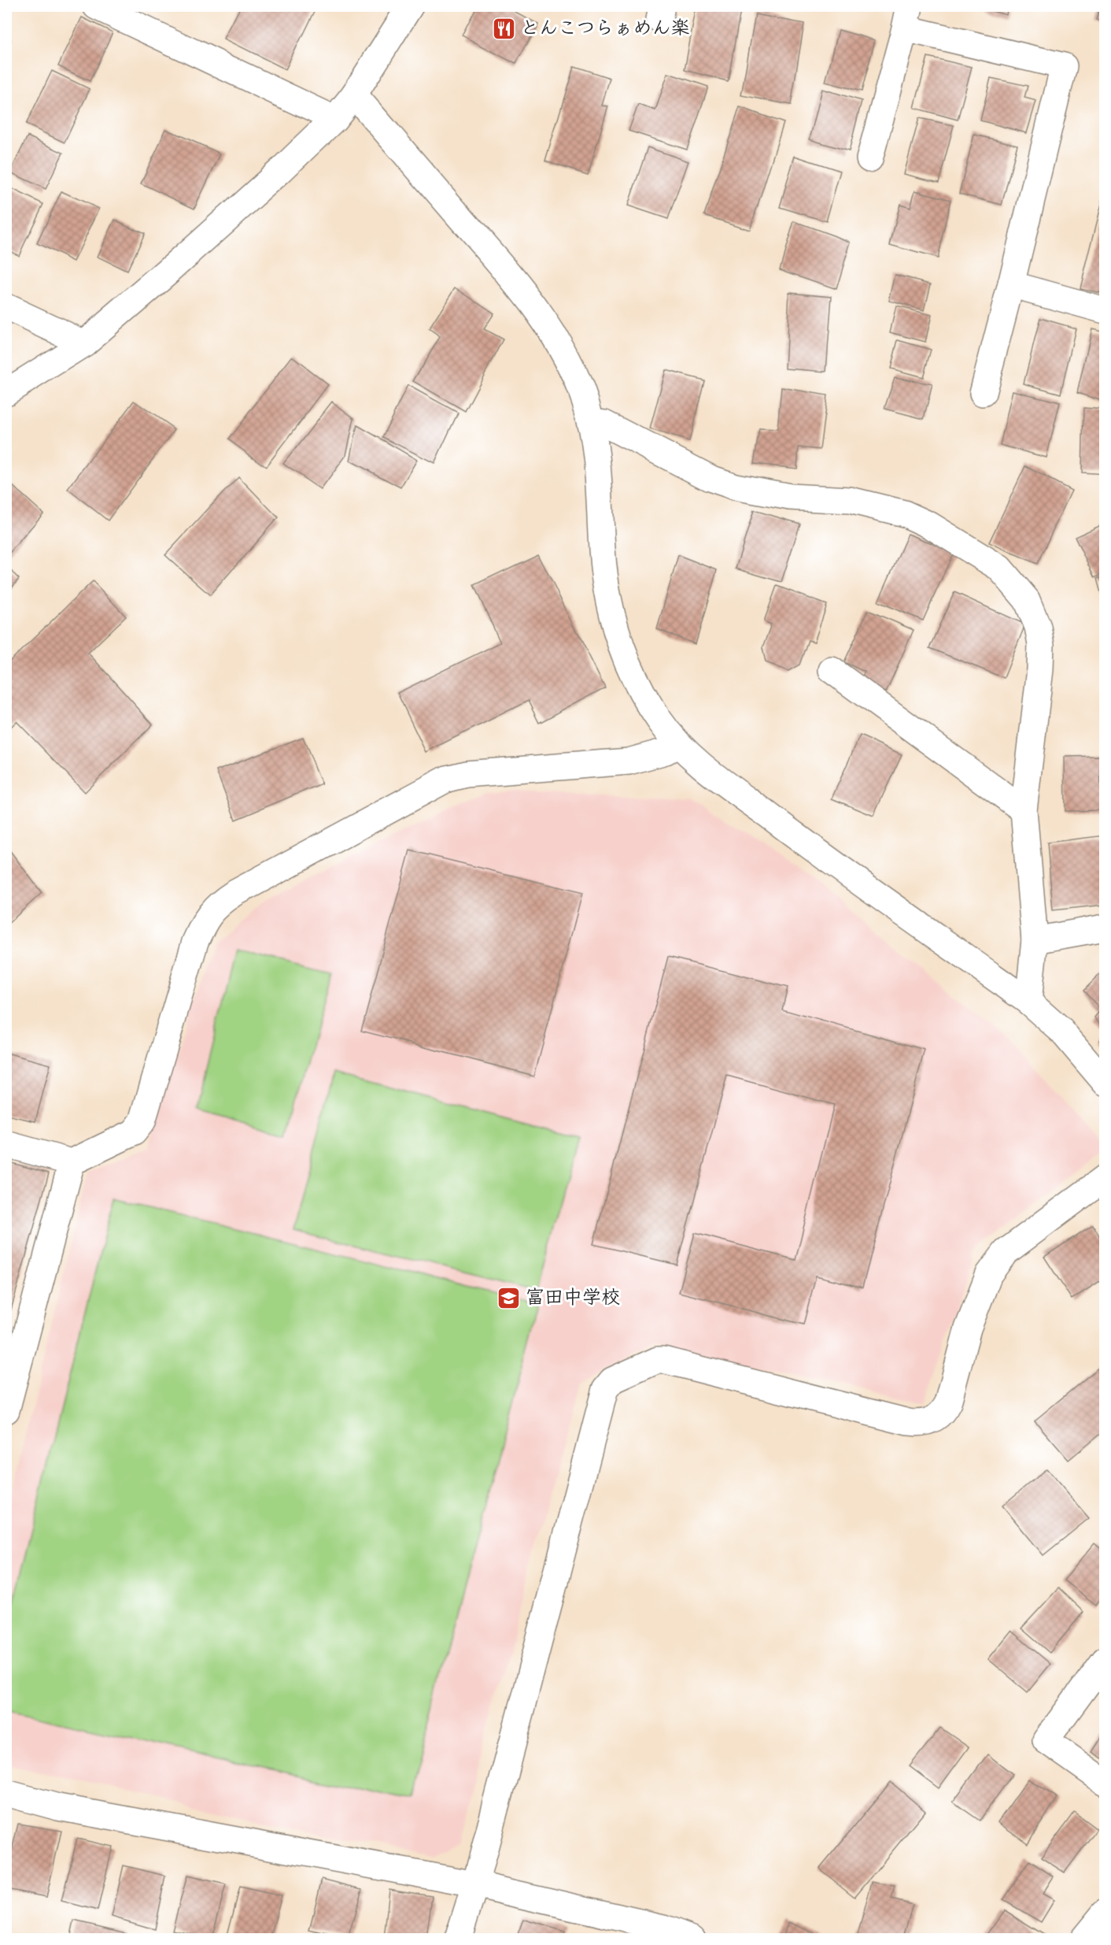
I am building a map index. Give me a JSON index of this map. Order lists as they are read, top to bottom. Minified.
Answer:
{"places":{"restaurant":["とんこつらぁめん楽"],"school or university":["富田中学校"]}}
